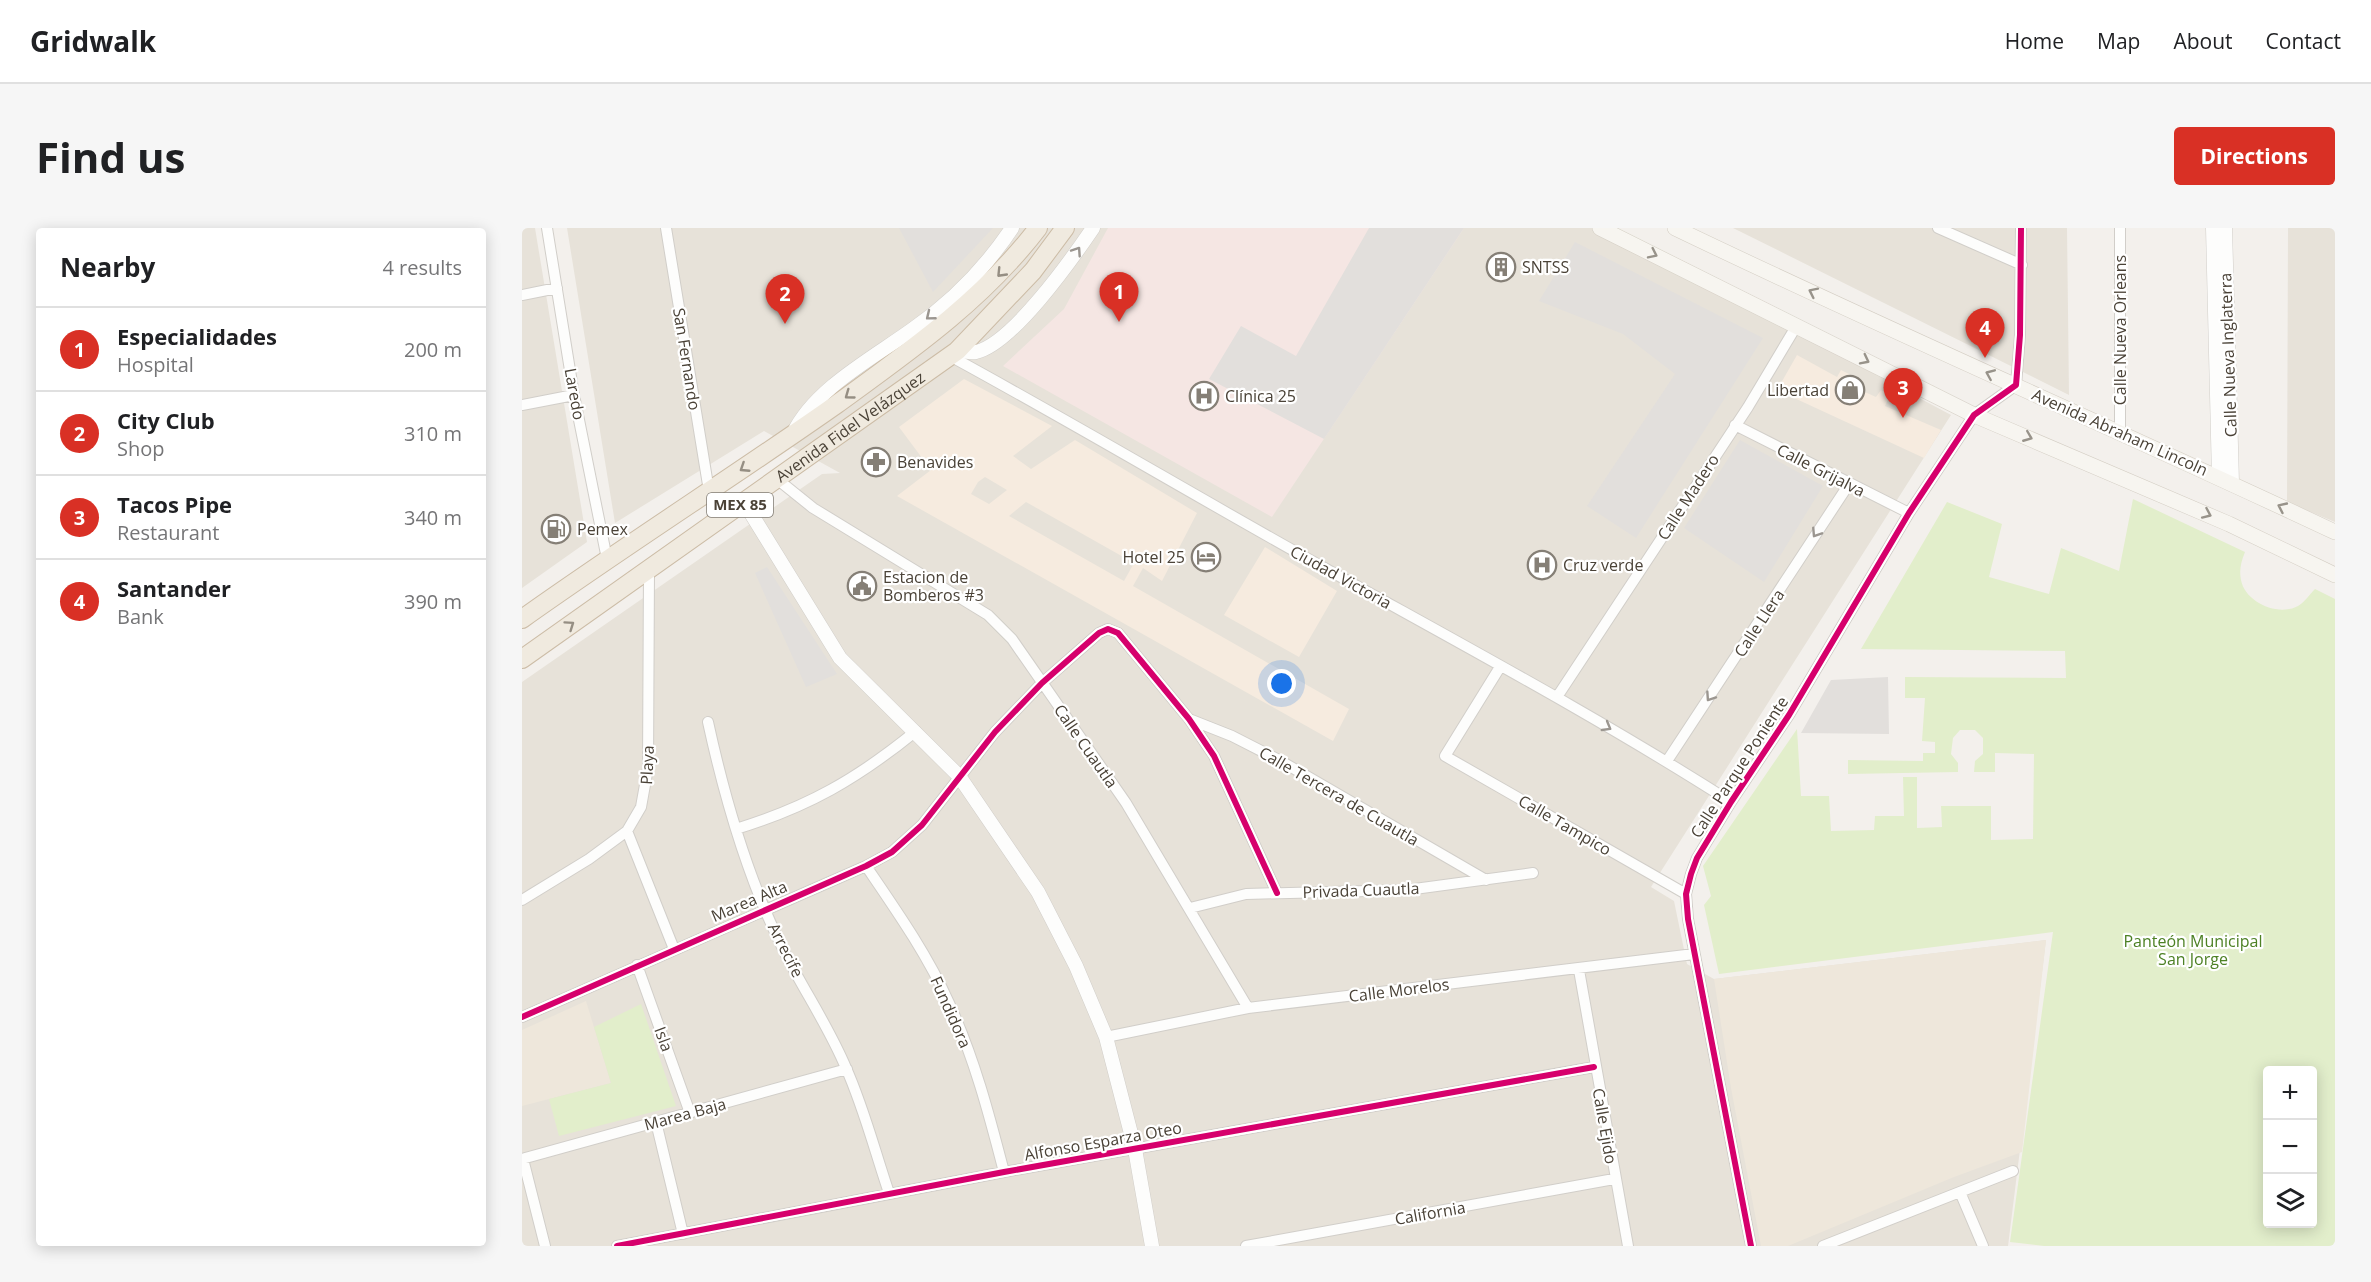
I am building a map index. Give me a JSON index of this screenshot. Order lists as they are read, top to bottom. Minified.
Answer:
{"streets":{"highway":["Avenida Fidel Velázquez","MEX 85"],"main road":["Avenida Abraham Lincoln"],"street":["Calle Nueva Orleans","Calle Nueva Inglaterra","San Fernando","Laredo","Calle Grijalva","Calle Madero","Ciudad Victoria","Calle Llera","Calle Cuautla","Playa","Calle Parque Poniente","Calle Tercera de Cuautla","Calle Tampico","Privada Cuautla","Marea Alta","Arrecife","Calle Morelos","Fundidora","Isla","Marea Baja","Calle Ejido","Alfonso Esparza Oteo","California"]},"crossings":[["Calle Nueva Orleans","Avenida Abraham Lincoln"],["Calle Nueva Inglaterra","Avenida Abraham Lincoln"],["San Fernando","Avenida Fidel Velázquez"],["Laredo","Avenida Fidel Velázquez"],["Avenida Fidel Velázquez","Ciudad Victoria"],["Avenida Fidel Velázquez","Calle Cuautla"],["Avenida Fidel Velázquez","Playa"],["Calle Grijalva","Calle Madero"],["Calle Grijalva","Calle Llera"],["Calle Grijalva","Calle Parque Poniente"],["Calle Madero","Ciudad Victoria"],["Ciudad Victoria","Calle Llera"],["Ciudad Victoria","Calle Parque Poniente"],["Ciudad Victoria","Calle Tampico"],["Calle Cuautla","Privada Cuautla"],["Calle Cuautla","Marea Alta"],["Calle Cuautla","Calle Morelos"],["Calle Parque Poniente","Calle Tampico"],["Calle Parque Poniente","Calle Morelos"],["Calle Tercera de Cuautla","Privada Cuautla"],["Calle Tercera de Cuautla","Marea Alta"],["Marea Alta","Arrecife"],["Marea Alta","Fundidora"],["Marea Alta","Isla"],["Arrecife","Marea Baja"],["Arrecife","Alfonso Esparza Oteo"],["Calle Morelos","Calle Ejido"],["Fundidora","Alfonso Esparza Oteo"],["Isla","Marea Baja"],["Calle Ejido","Alfonso Esparza Oteo"],["Calle Ejido","California"]],"one_way":["Calle Llera"],"parks":["Panteón Municipal San Jorge"],"places":{"building":["SNTSS"],"shop":["Libertad"],"hospital":["Clínica 25","Cruz verde"],"pharmacy":["Benavides"],"fuel station":["Pemex"],"hotel":["Hotel 25"],"public building":["Estacion de Bomberos #3"]},"page":{"header":"Gridwalk","nav":["Home","Map","About","Contact"],"buttons":"Directions","title":"Find us","heading":["Nearby","4 results"],"pins":["1","2","4","3"],"list":[{"mark":"1","name":"Especialidades","note":"Hospital","value":"200 m"},{"mark":"2","name":"City Club","note":"Shop","value":"310 m"},{"mark":"3","name":"Tacos Pipe","note":"Restaurant","value":"340 m"},{"mark":"4","name":"Santander","note":"Bank","value":"390 m"}],"map_buttons":["+","−"]}}
